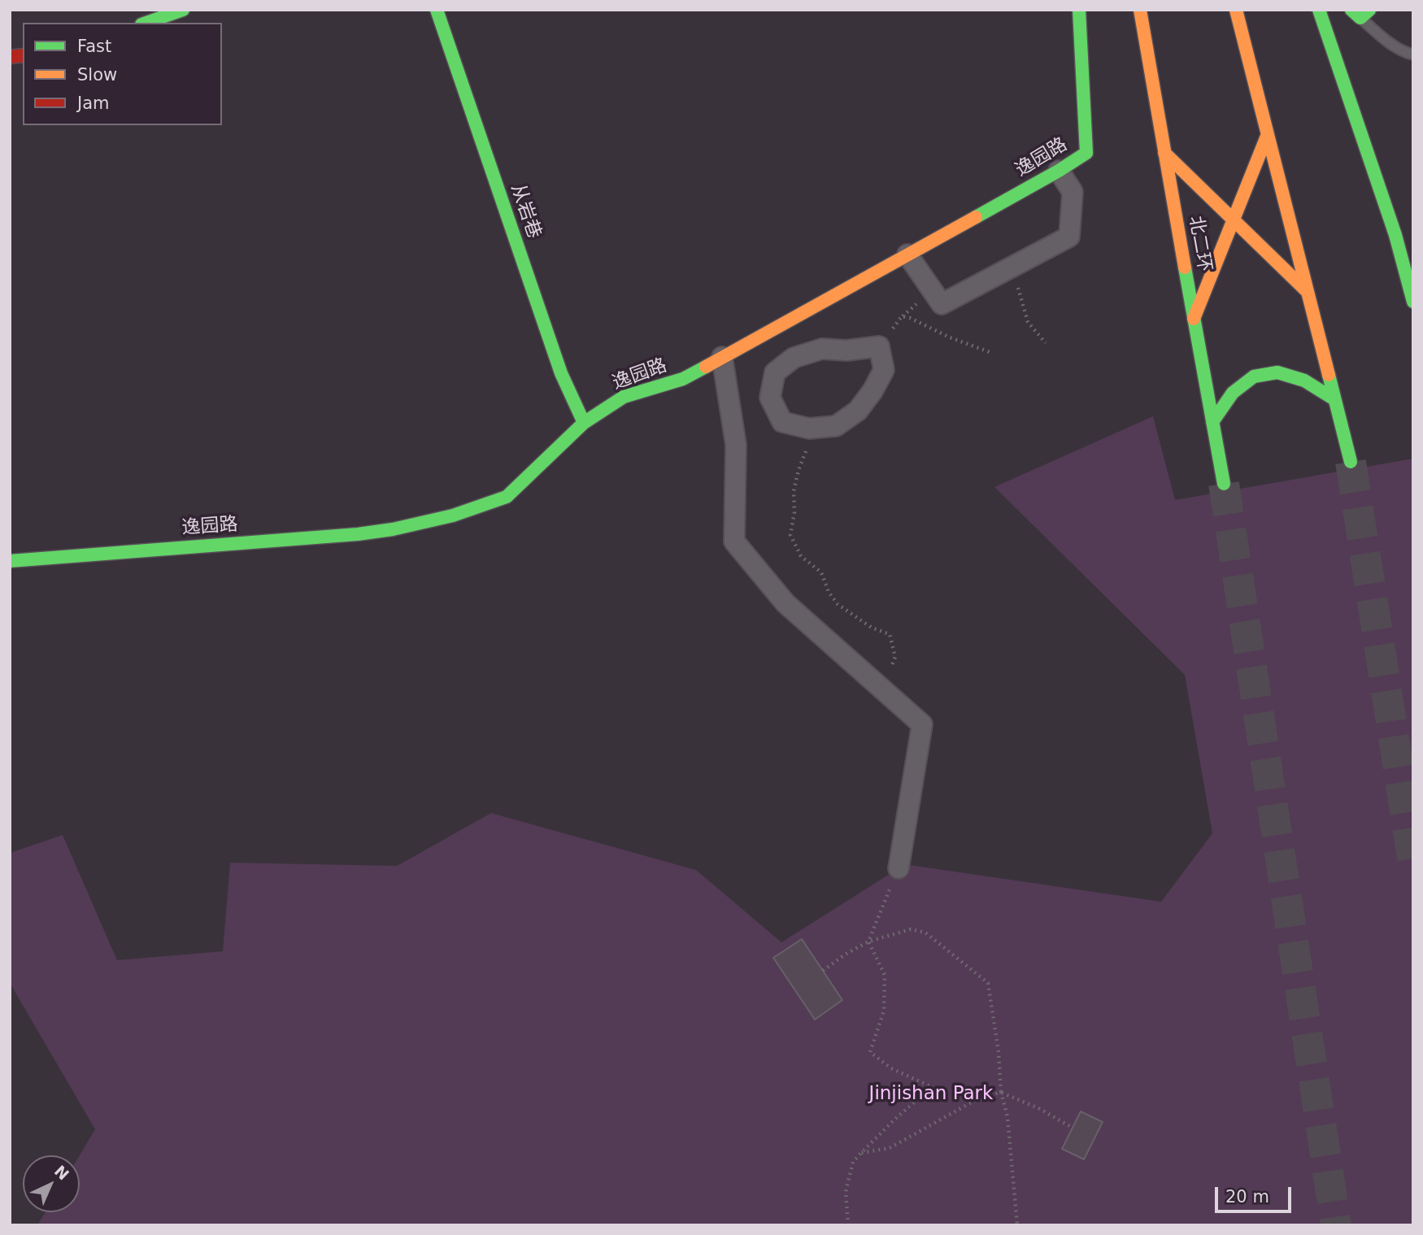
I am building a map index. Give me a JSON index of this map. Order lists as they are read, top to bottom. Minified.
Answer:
{"streets":{"main road":["逸园路","从岩巷","北二环"]},"crossings":[["逸园路","从岩巷"]],"parks":["Jinjishan Park"],"legend":["Fast","Slow","Jam"],"scale_bar":"20 m","north":"top right"}
